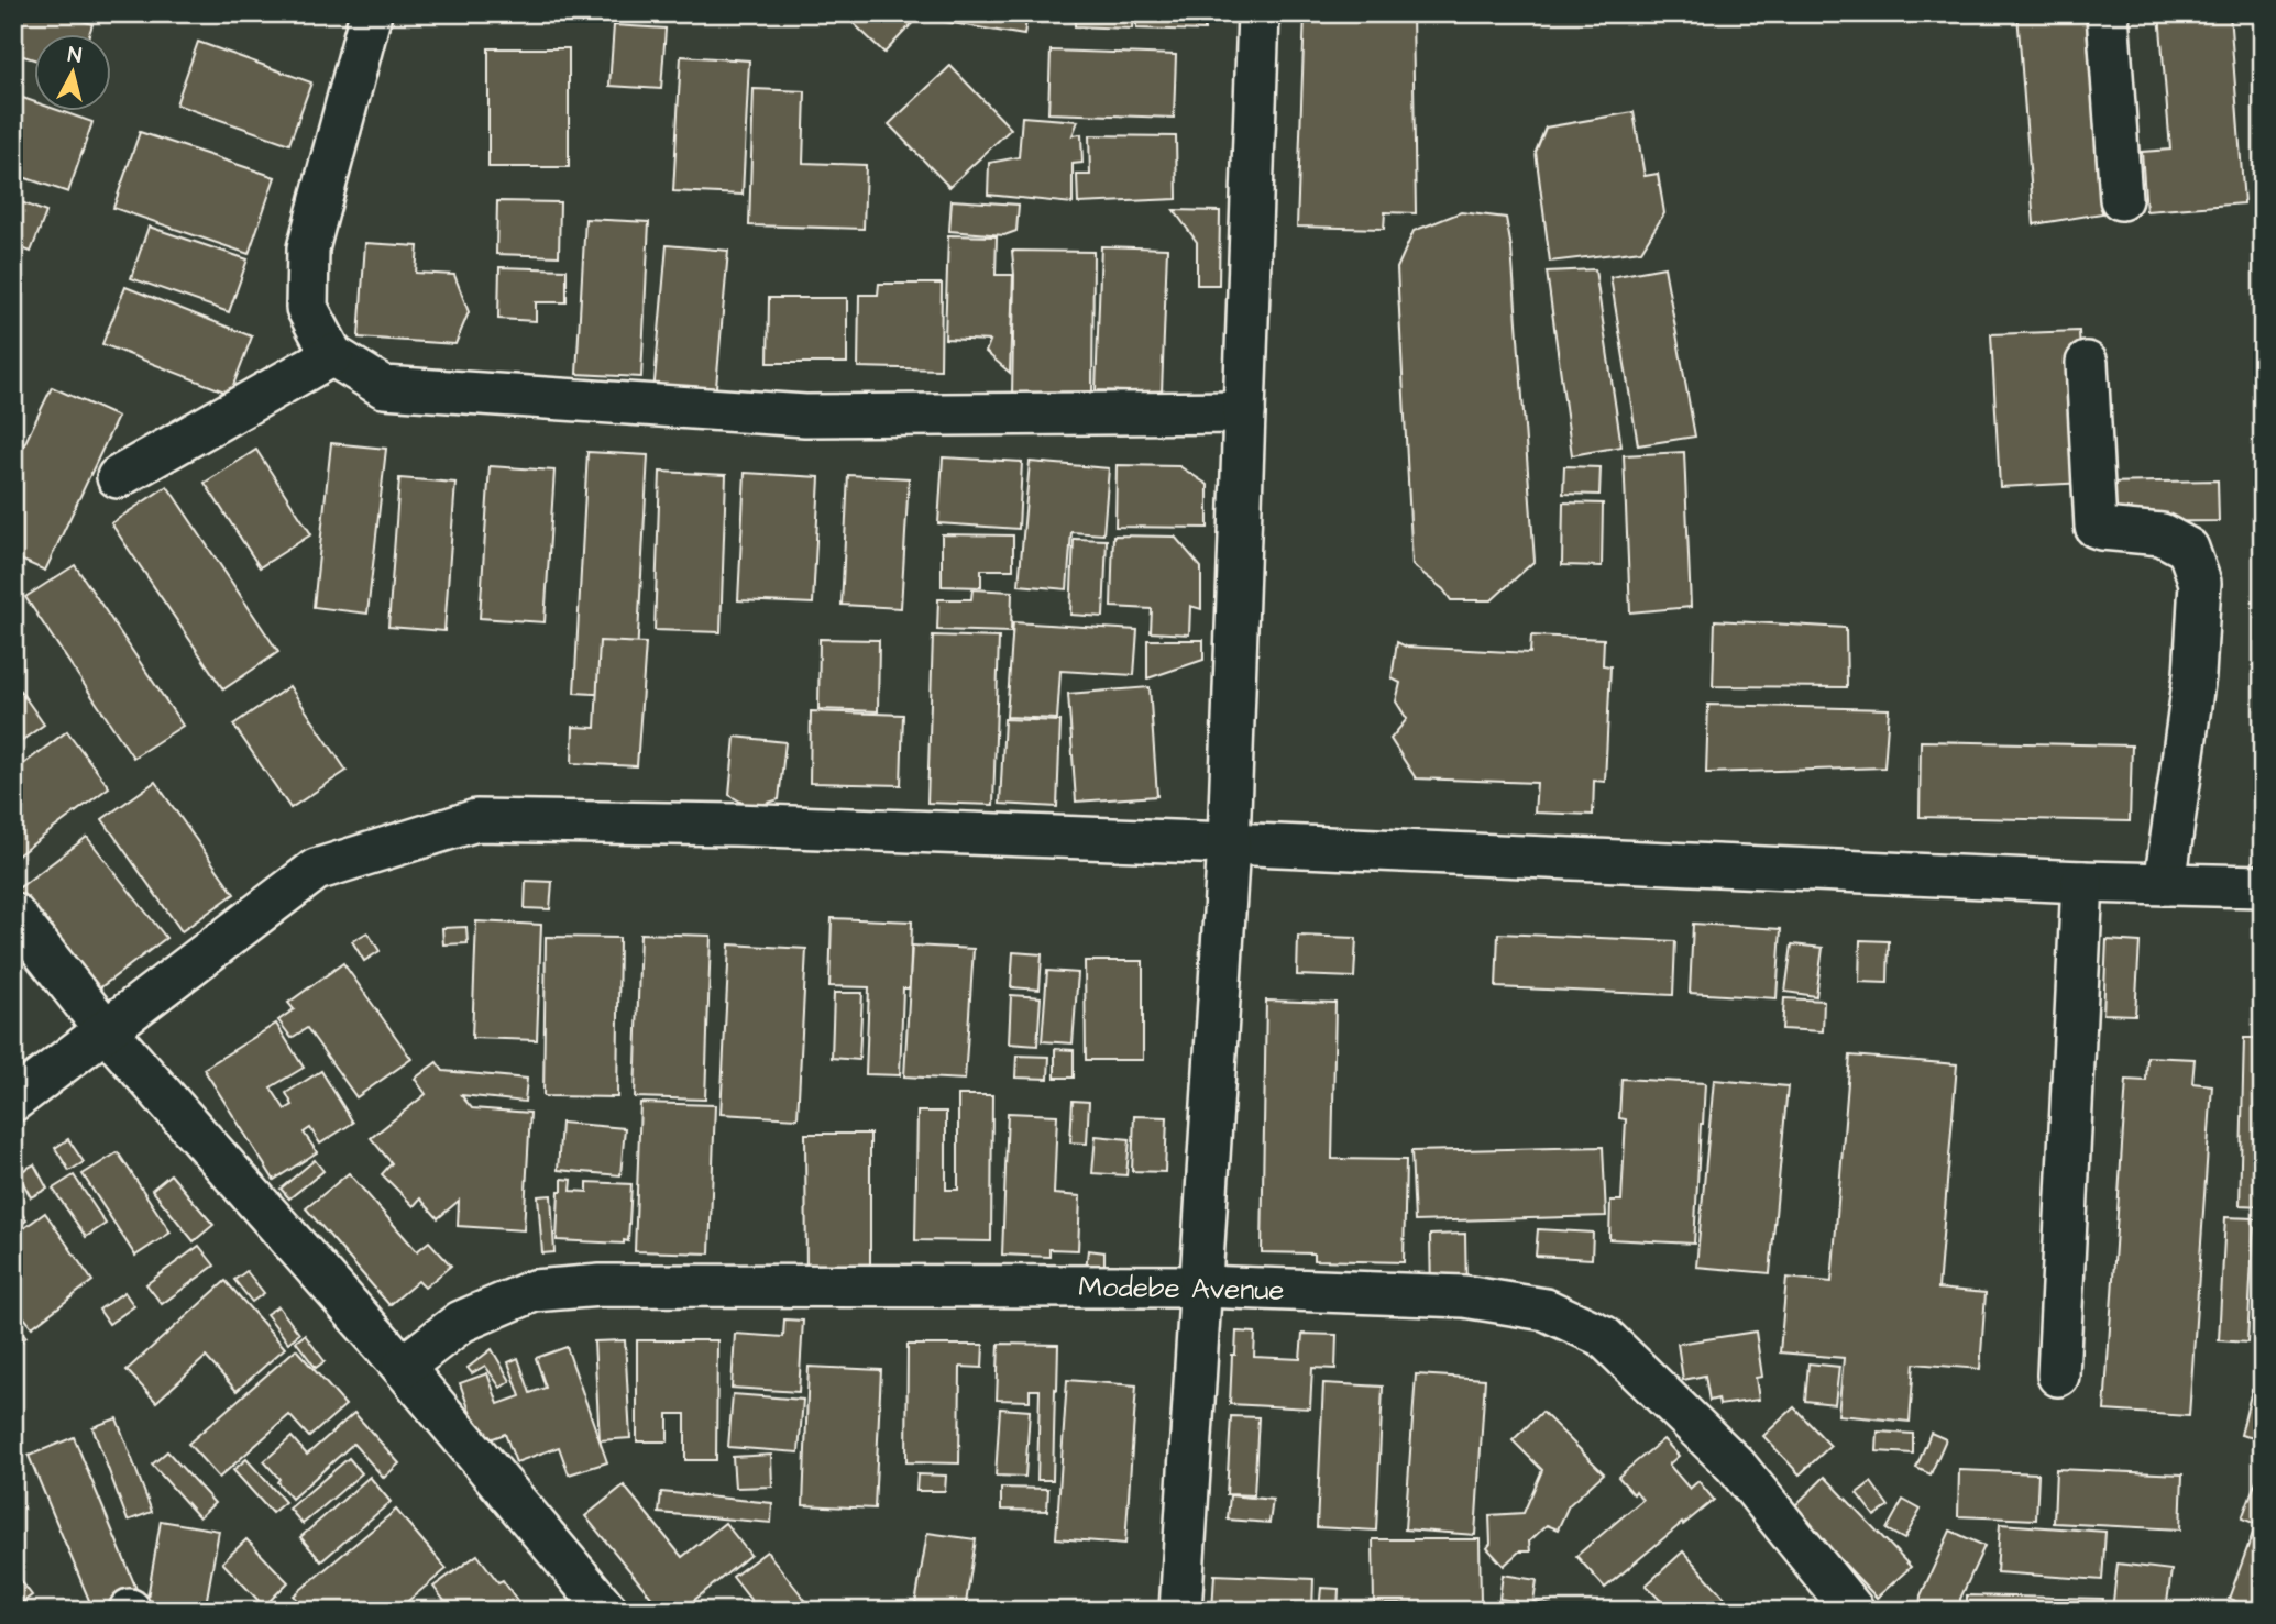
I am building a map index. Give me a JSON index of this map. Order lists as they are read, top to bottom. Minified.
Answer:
{"streets":{"street":["Modebe Avenue"]},"north":"top"}
